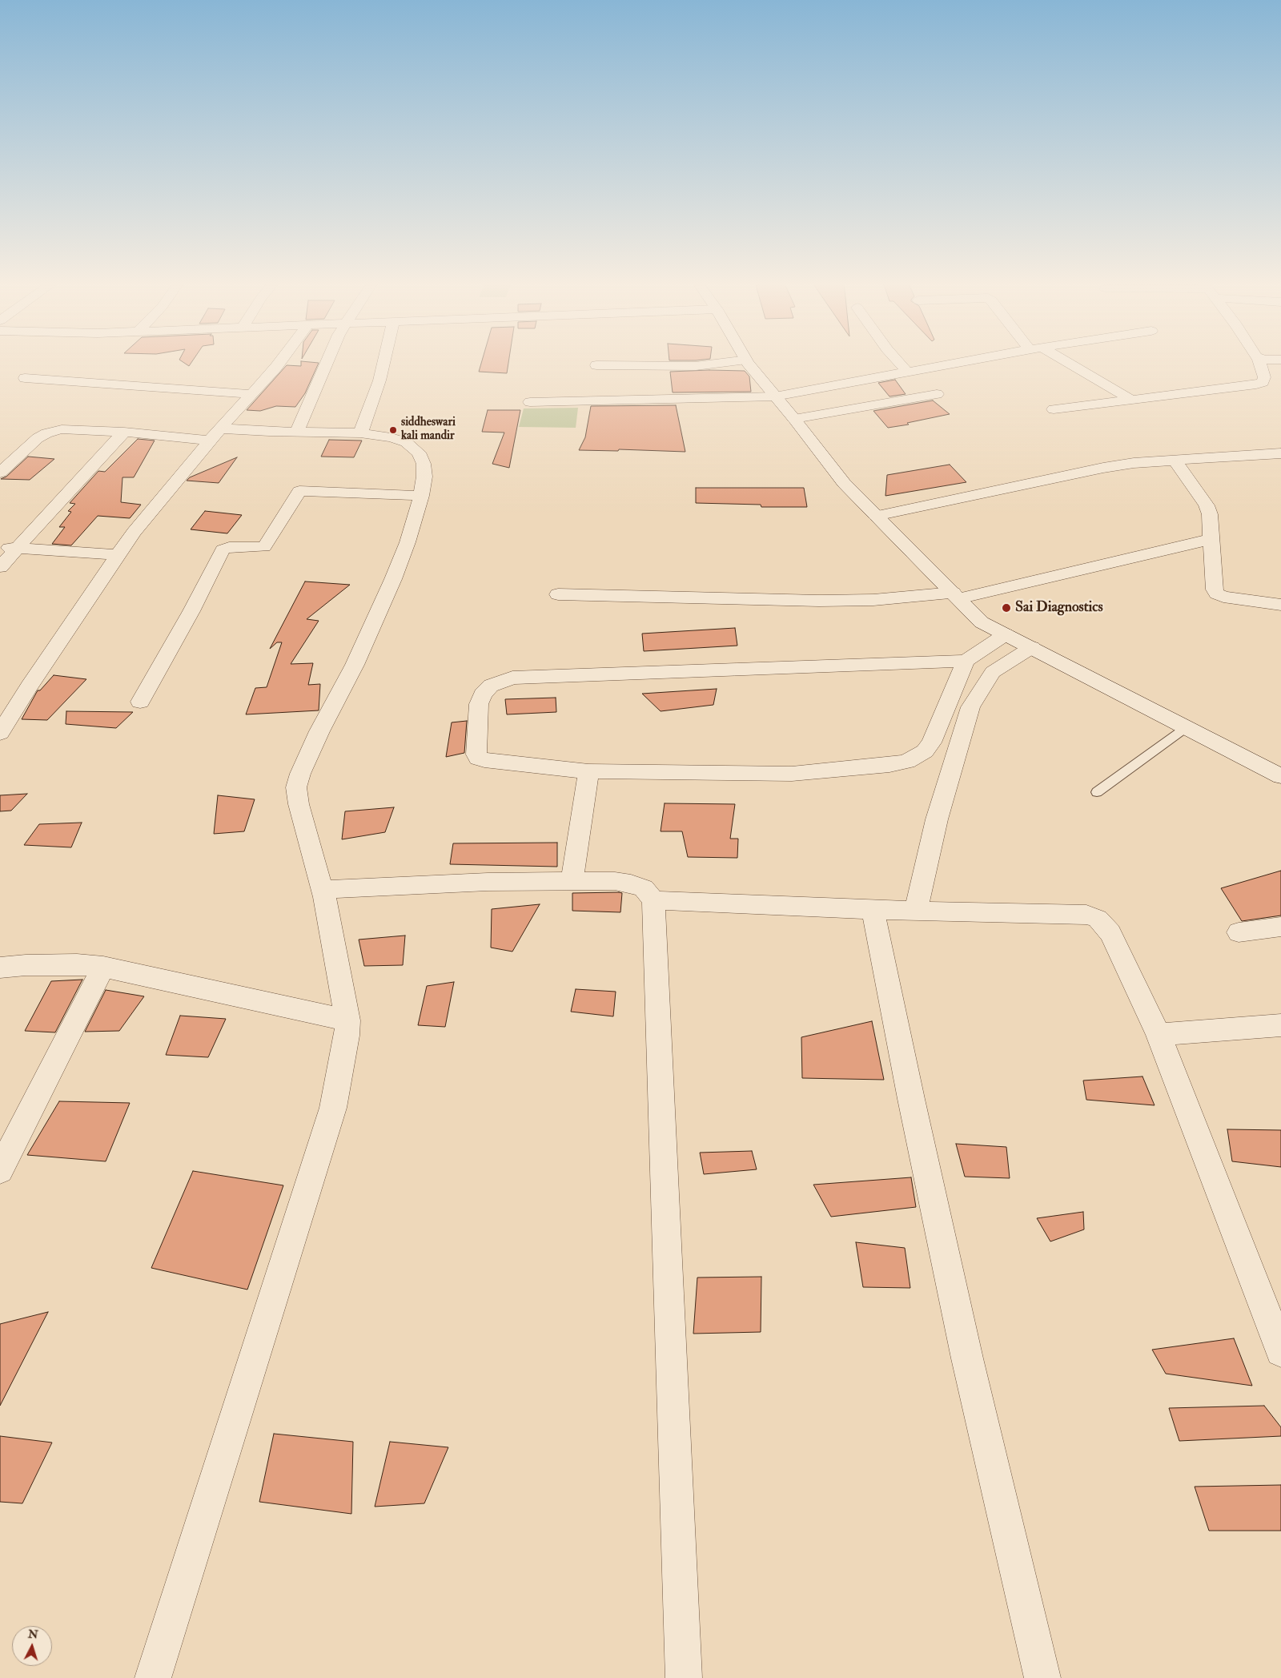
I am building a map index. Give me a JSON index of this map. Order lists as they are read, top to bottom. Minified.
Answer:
{"places":["siddheswari kali mandir","Sai Diagnostics"],"north":"top"}
